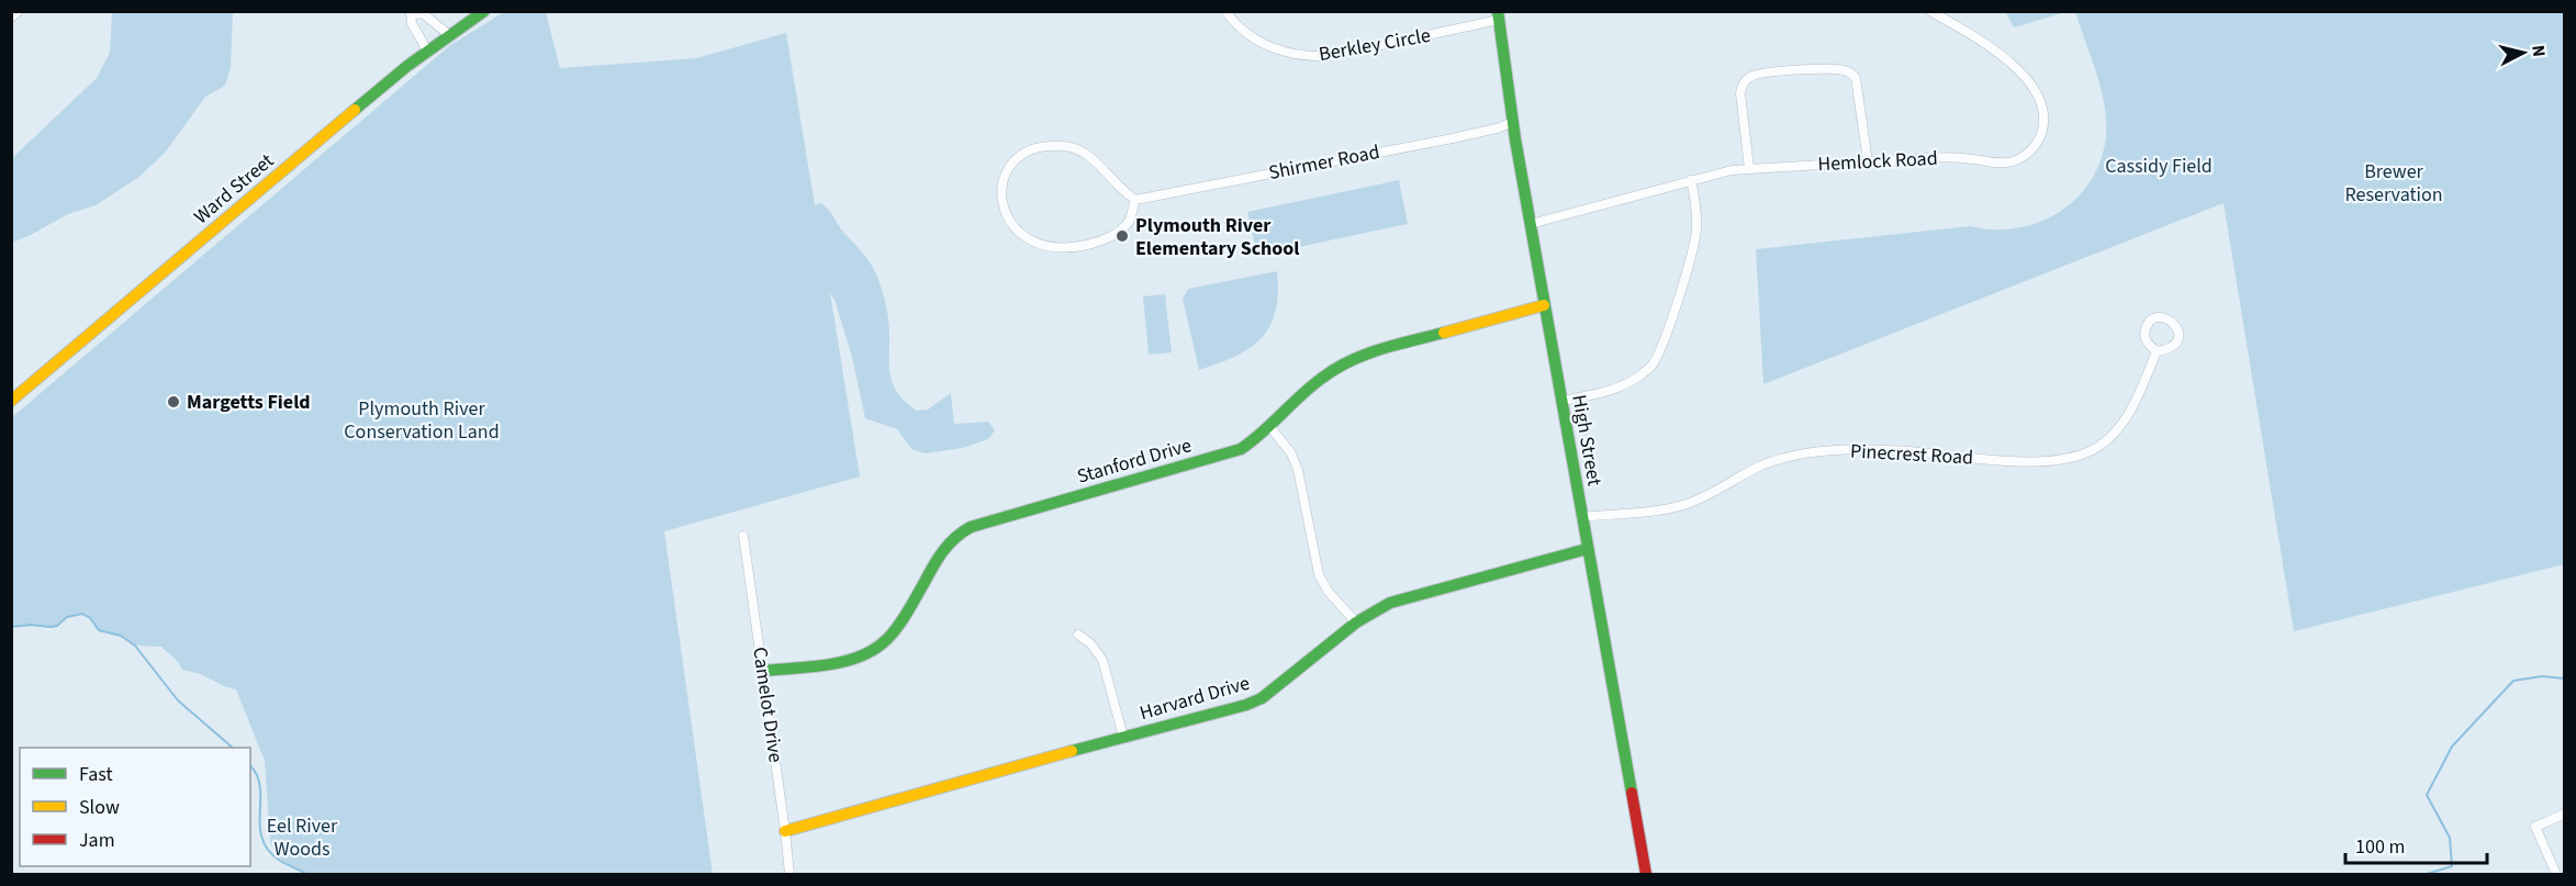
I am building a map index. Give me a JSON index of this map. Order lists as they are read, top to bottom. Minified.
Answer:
{"streets":{"street":["Berkley Circle","Hemlock Road","Shirmer Road","Ward Street","High Street","Pinecrest Road","Stanford Drive","Harvard Drive","Camelot Drive"]},"crossings":[["Berkley Circle","High Street"],["Hemlock Road","High Street"],["Shirmer Road","High Street"],["High Street","Pinecrest Road"],["High Street","Stanford Drive"],["High Street","Harvard Drive"],["Stanford Drive","Camelot Drive"],["Harvard Drive","Camelot Drive"]],"parks":["Cassidy Field","Brewer Reservation","Plymouth River Conservation Land","Eel River Woods"],"places":["Plymouth River Elementary School","Margetts Field"],"legend":["Fast","Slow","Jam"],"scale_bar":"100 m","north":"right"}
